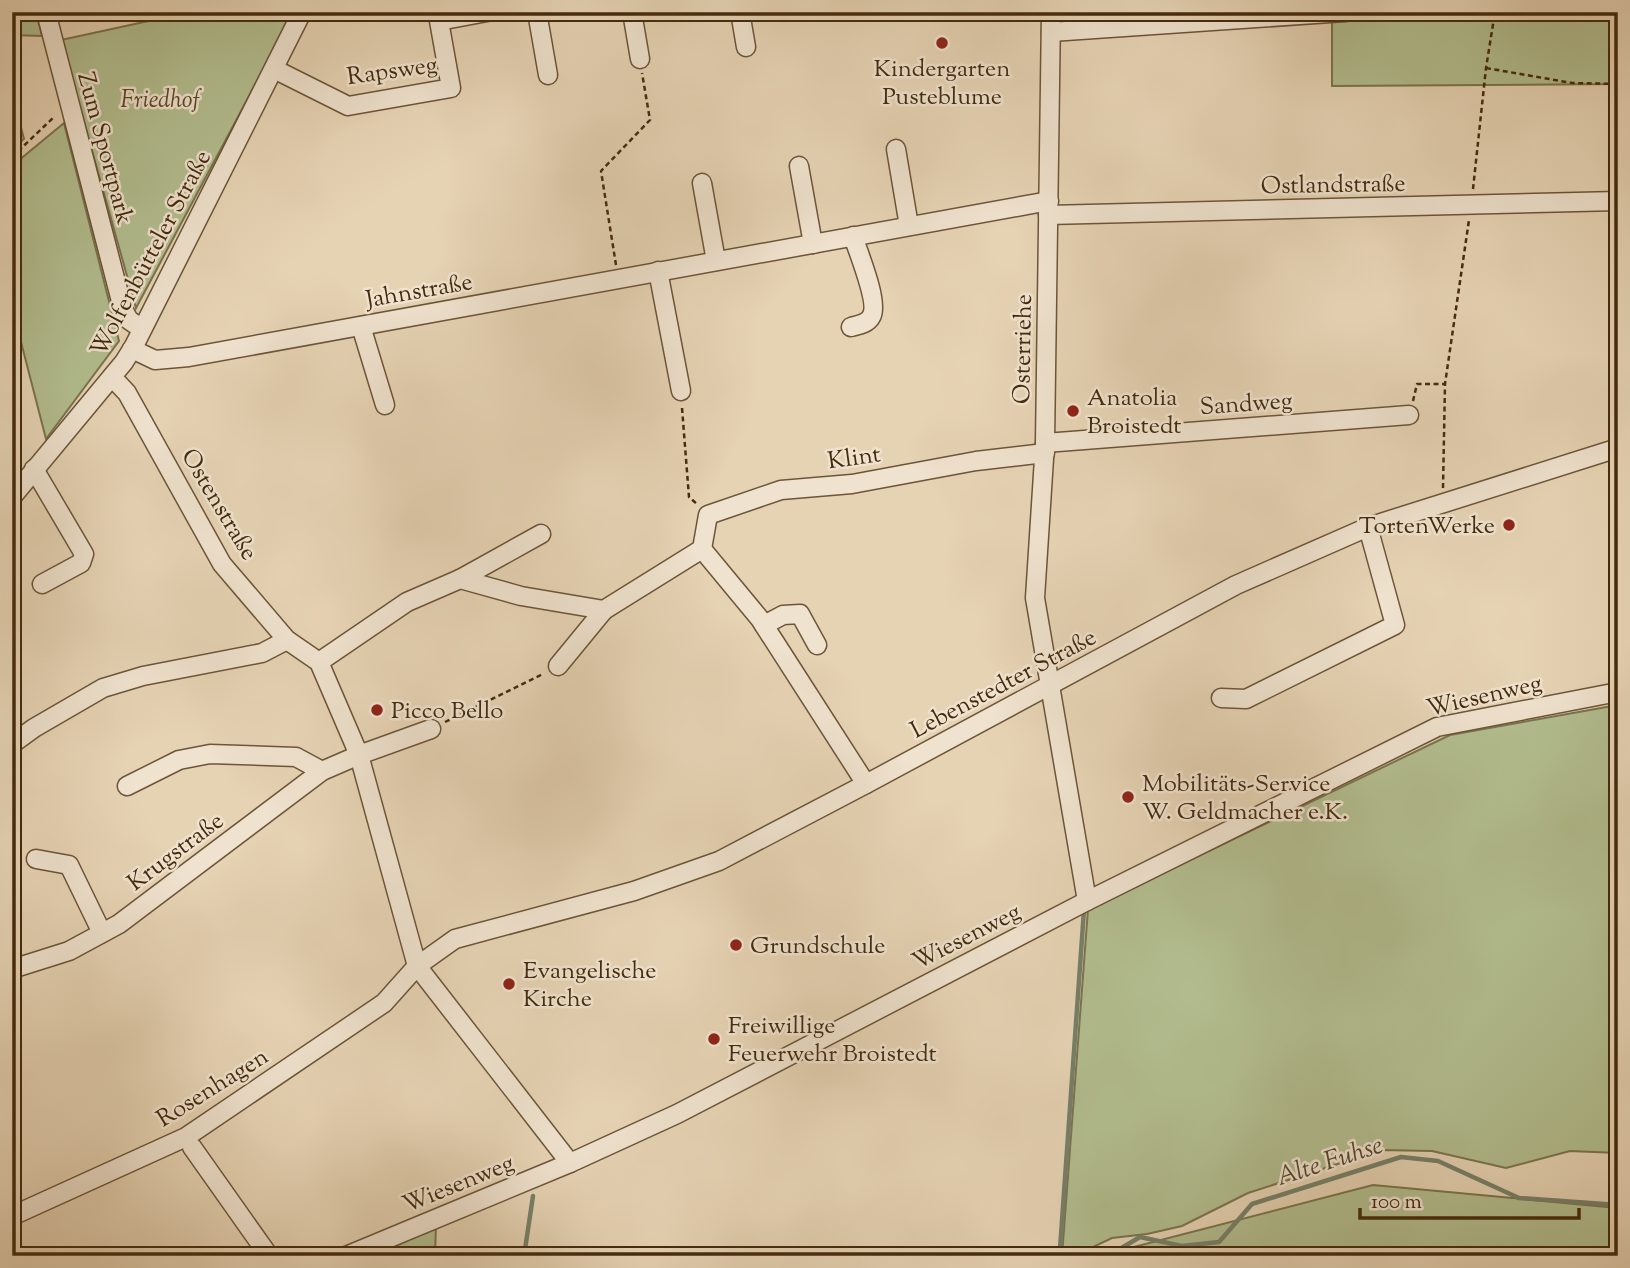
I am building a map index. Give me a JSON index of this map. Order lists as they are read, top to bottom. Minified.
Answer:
{"streets":{"street":["Rapsweg","Zum Sportpark","Ostlandstraße","Wolfenbütteler Straße","Jahnstraße","Osterriehe","Sandweg","Klint","Ostenstraße","Lebenstedter Straße","Wiesenweg","Krugstraße","Rosenhagen"]},"crossings":[["Rapsweg","Wolfenbütteler Straße"],["Zum Sportpark","Wolfenbütteler Straße"],["Ostlandstraße","Jahnstraße"],["Ostlandstraße","Osterriehe"],["Wolfenbütteler Straße","Jahnstraße"],["Wolfenbütteler Straße","Ostenstraße"],["Jahnstraße","Osterriehe"],["Osterriehe","Sandweg"],["Osterriehe","Klint"],["Osterriehe","Lebenstedter Straße"],["Osterriehe","Wiesenweg"],["Sandweg","Klint"],["Lebenstedter Straße","Rosenhagen"]],"water":["Alte Fuhse"],"parks":["Friedhof"],"places":["Kindergarten Pusteblume","Anatolia Broistedt","TortenWerke","Picco Bello","Mobilitäts-Service W. Geldmacher e.K.","Grundschule","Evangelische Kirche","Freiwillige Feuerwehr Broistedt"],"scale_bar":"100 m"}
